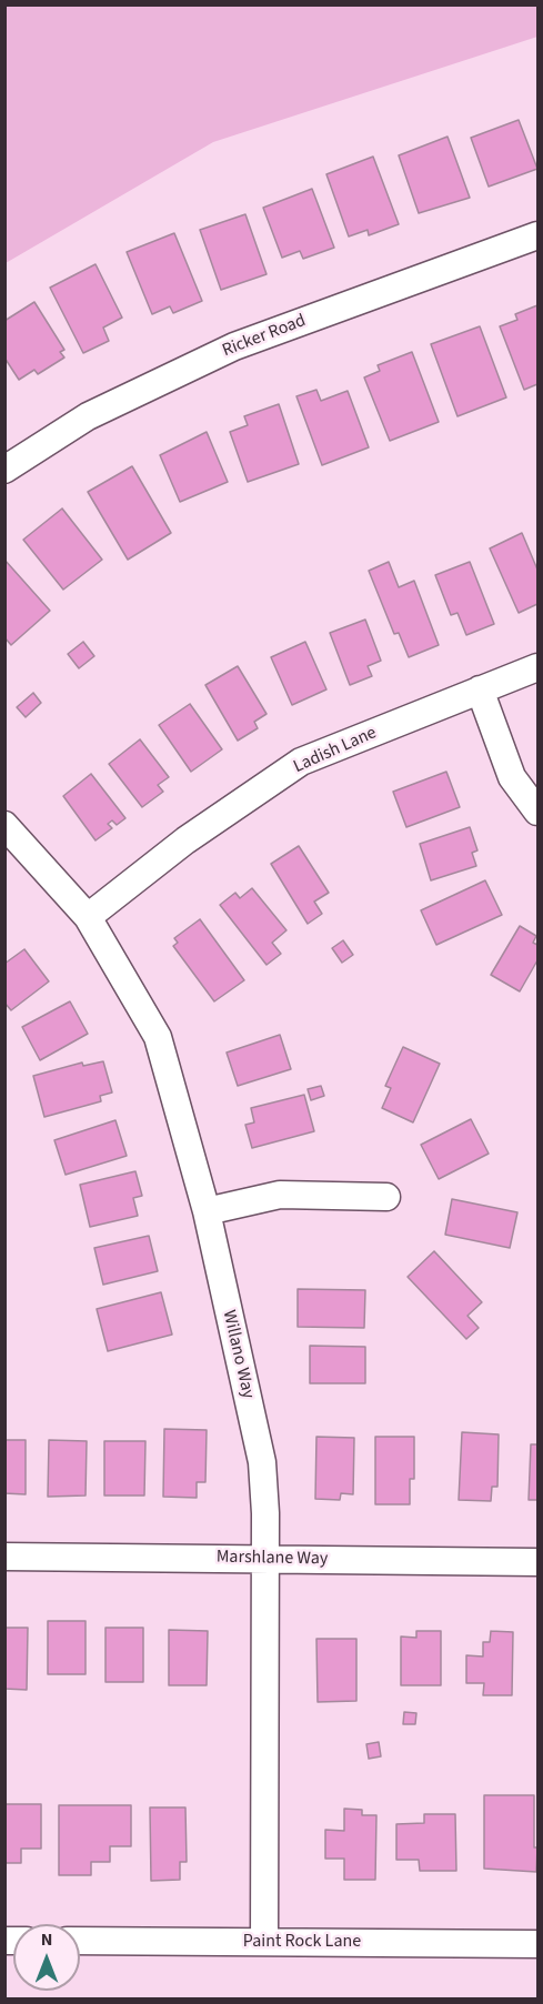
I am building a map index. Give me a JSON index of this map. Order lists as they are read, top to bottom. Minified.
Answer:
{"streets":{"street":["Ricker Road","Ladish Lane","Willano Way","Marshlane Way","Paint Rock Lane"]},"crossings":[["Ladish Lane","Willano Way"],["Willano Way","Marshlane Way"],["Willano Way","Paint Rock Lane"]],"north":"top"}
